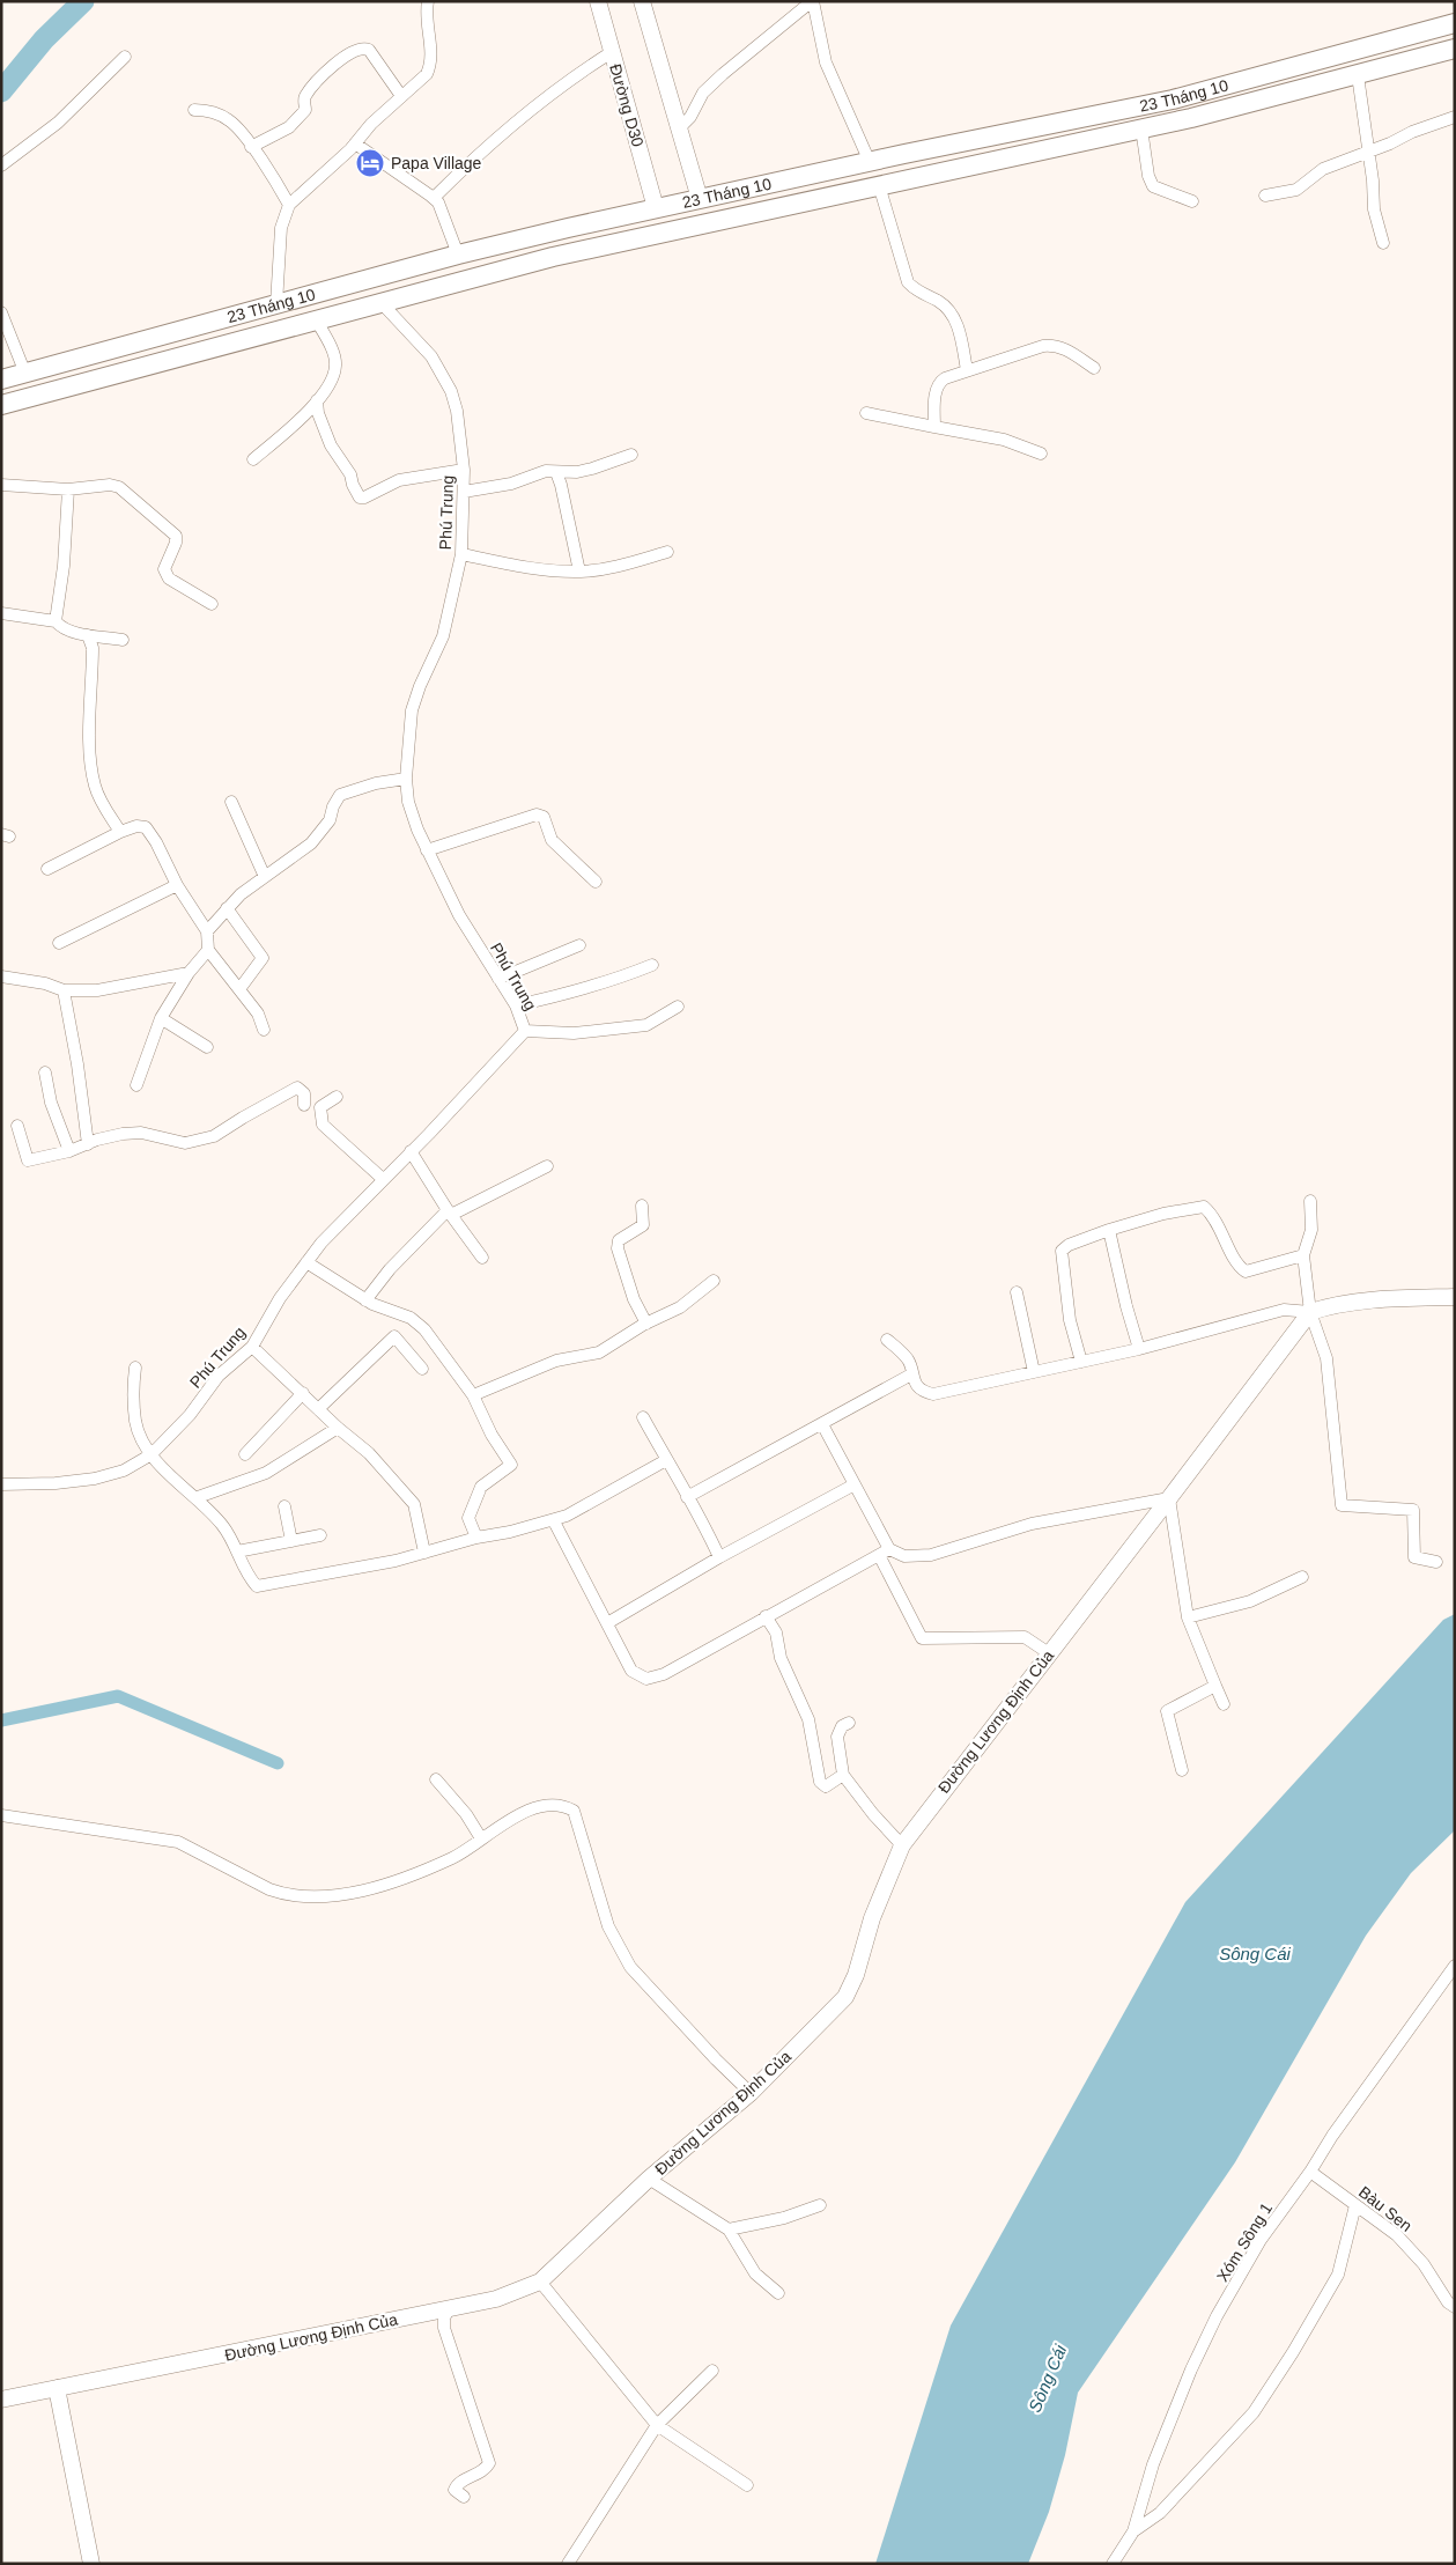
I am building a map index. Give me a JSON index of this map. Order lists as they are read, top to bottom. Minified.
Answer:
{"streets":{"main road":["23 Tháng 10"],"street":["Đường D30","Phú Trung","Đường Lương Định Của","Bàu Sen","Xóm Sông 1"]},"crossings":[["23 Tháng 10","Đường D30"],["23 Tháng 10","Phú Trung"],["Bàu Sen","Xóm Sông 1"]],"water":["Sông Cái"],"places":{"hotel":["Papa Village"]}}
